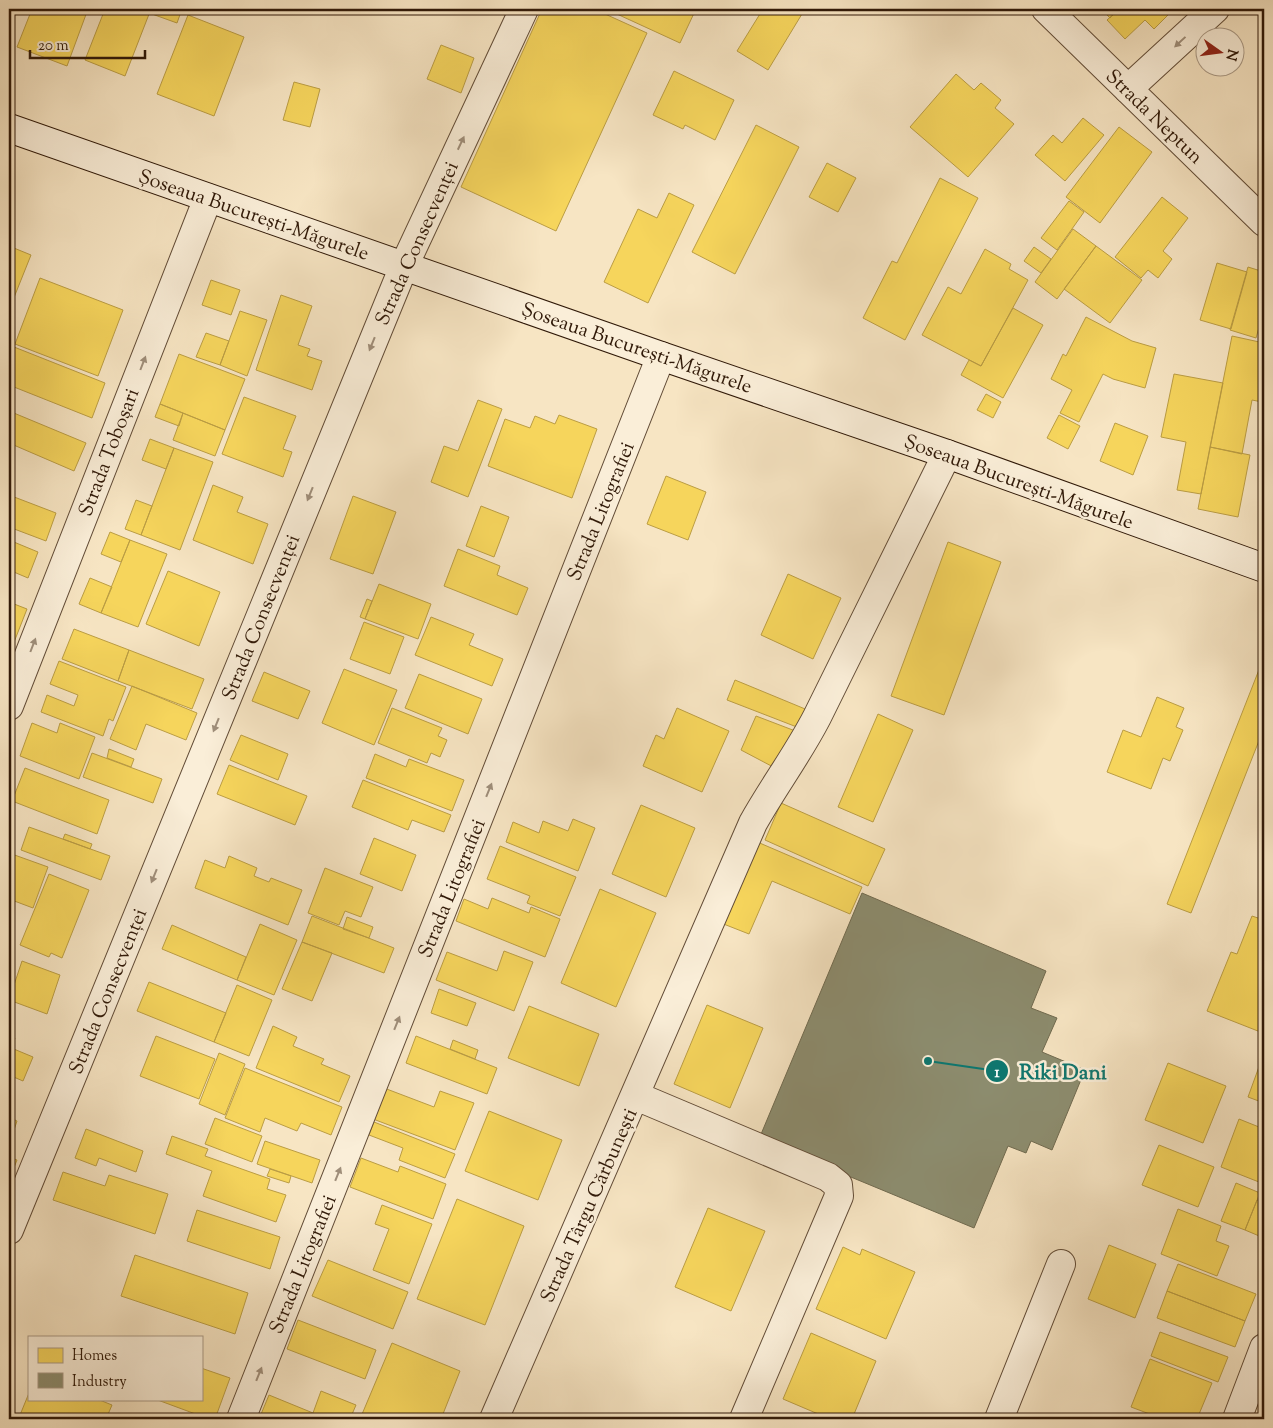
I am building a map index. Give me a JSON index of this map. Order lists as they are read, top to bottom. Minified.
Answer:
{"streets":{"street":["Strada Neptun","Șoseaua București-Măgurele","Strada Consecvenței","Strada Toboșari","Strada Litografiei","Strada Târgu Cărbunești"]},"crossings":[["Șoseaua București-Măgurele","Strada Consecvenței"],["Șoseaua București-Măgurele","Strada Toboșari"],["Șoseaua București-Măgurele","Strada Litografiei"]],"one_way":["Strada Toboșari","Strada Litografiei"],"places":["Riki Dani"],"legend":["Homes","Industry"],"scale_bar":"20 m","north":"right"}
